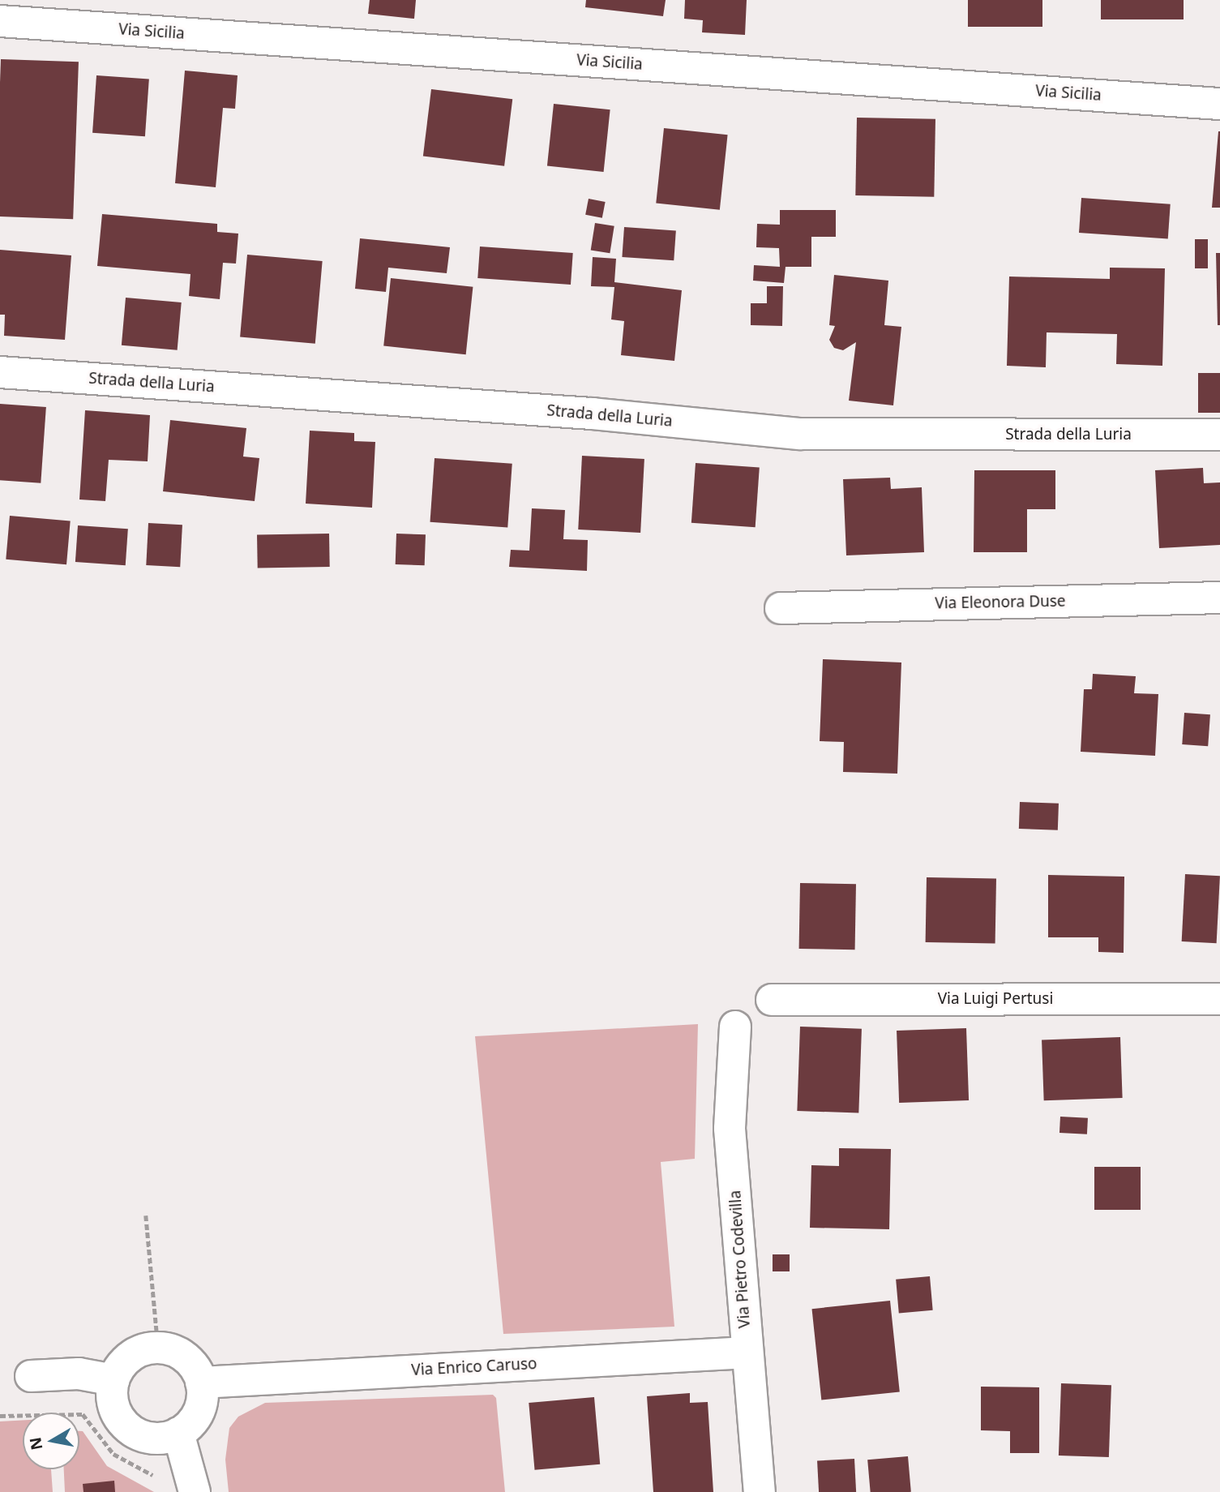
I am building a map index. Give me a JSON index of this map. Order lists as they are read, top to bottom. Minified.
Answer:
{"streets":{"street":["Via Sicilia","Strada della Luria","Via Eleonora Duse","Via Luigi Pertusi","Via Pietro Codevilla","Via Enrico Caruso"]},"crossings":[["Via Pietro Codevilla","Via Enrico Caruso"]],"north":"left"}
